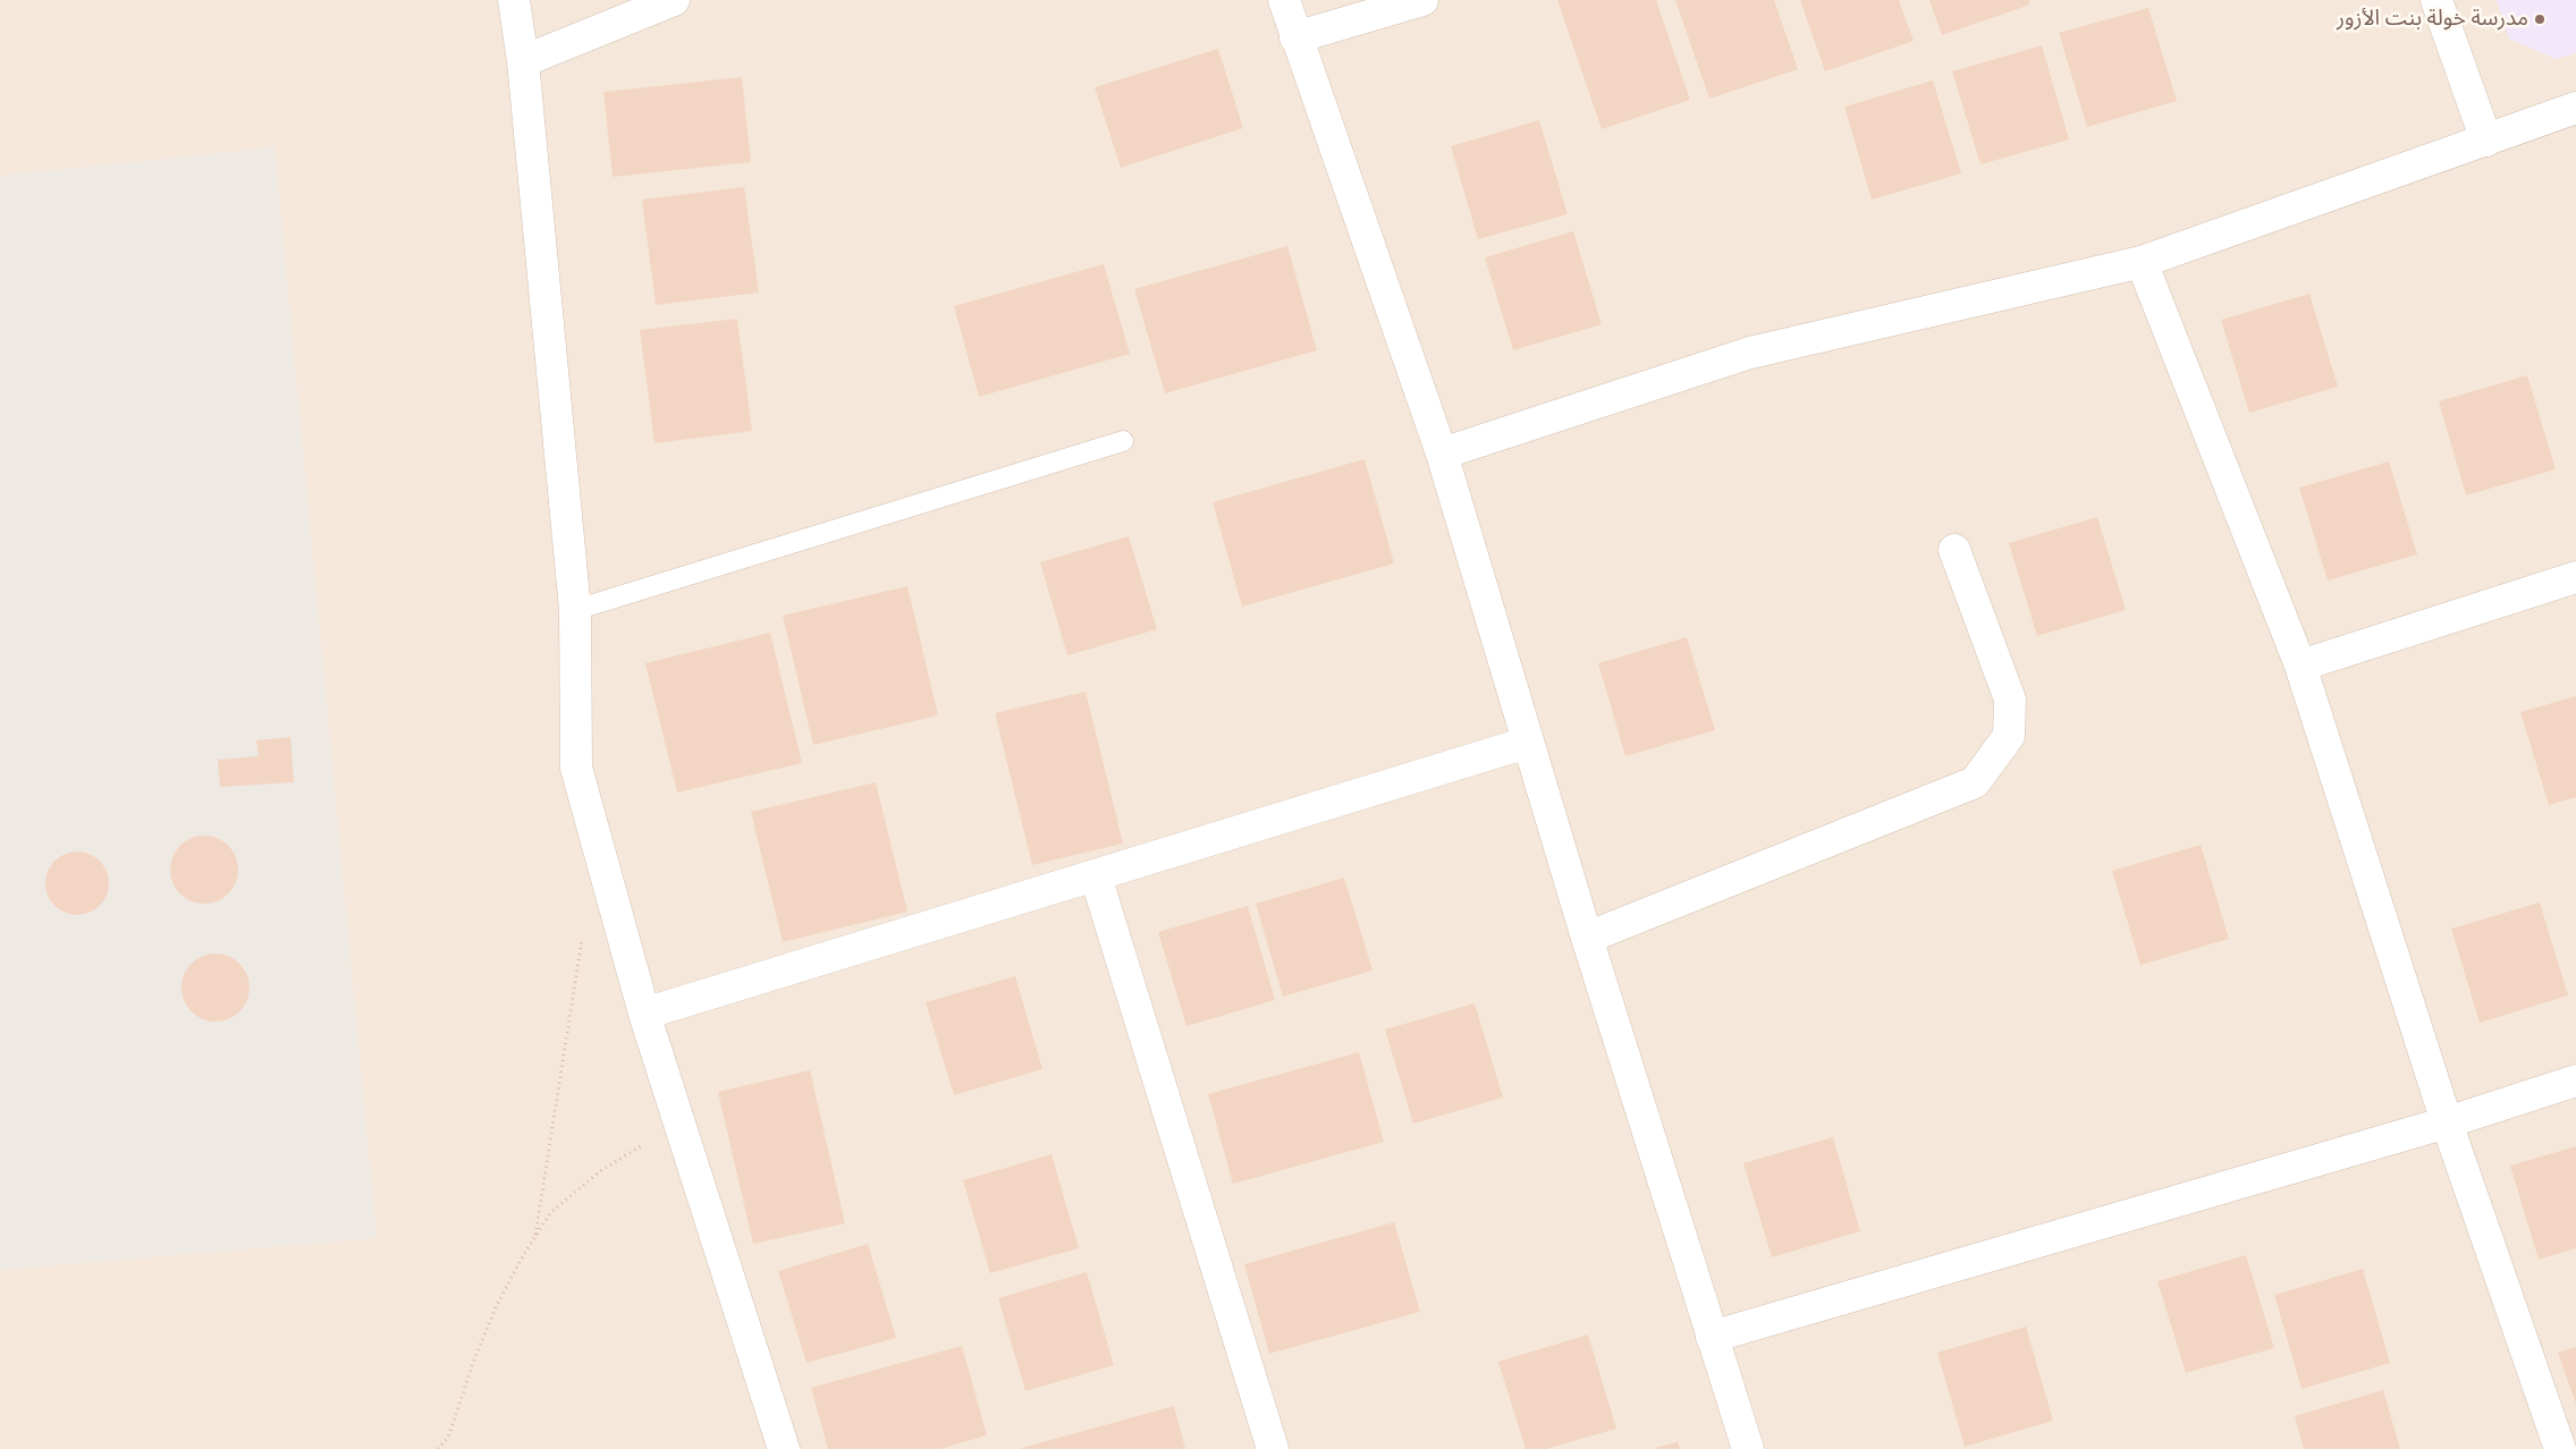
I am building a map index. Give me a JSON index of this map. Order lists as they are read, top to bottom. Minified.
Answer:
{"places":["مدرسة خولة بنت الأزور"]}
